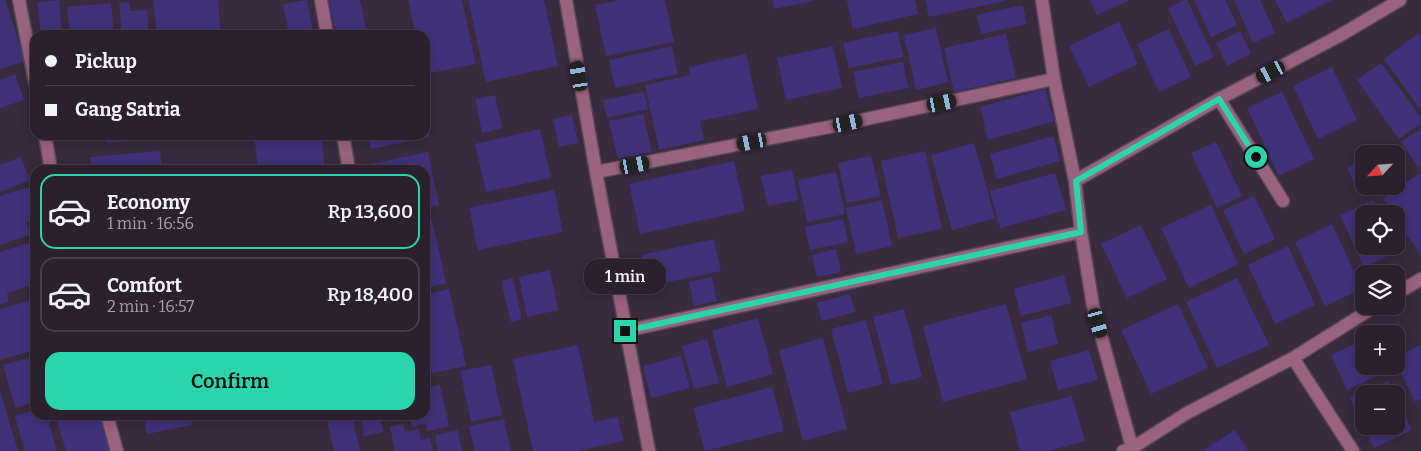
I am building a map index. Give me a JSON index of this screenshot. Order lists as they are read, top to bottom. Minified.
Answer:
{"north":"bottom left","page":{"banner":["Pickup","Gang Satria"],"map_buttons":["+","−"],"list":[{"name":"Economy","note":"1 min · 16:56","value":"Rp 13,600"},{"name":"Comfort","note":"2 min · 16:57","value":"Rp 18,400"}],"bubble":"1 min","buttons":"Confirm"}}
